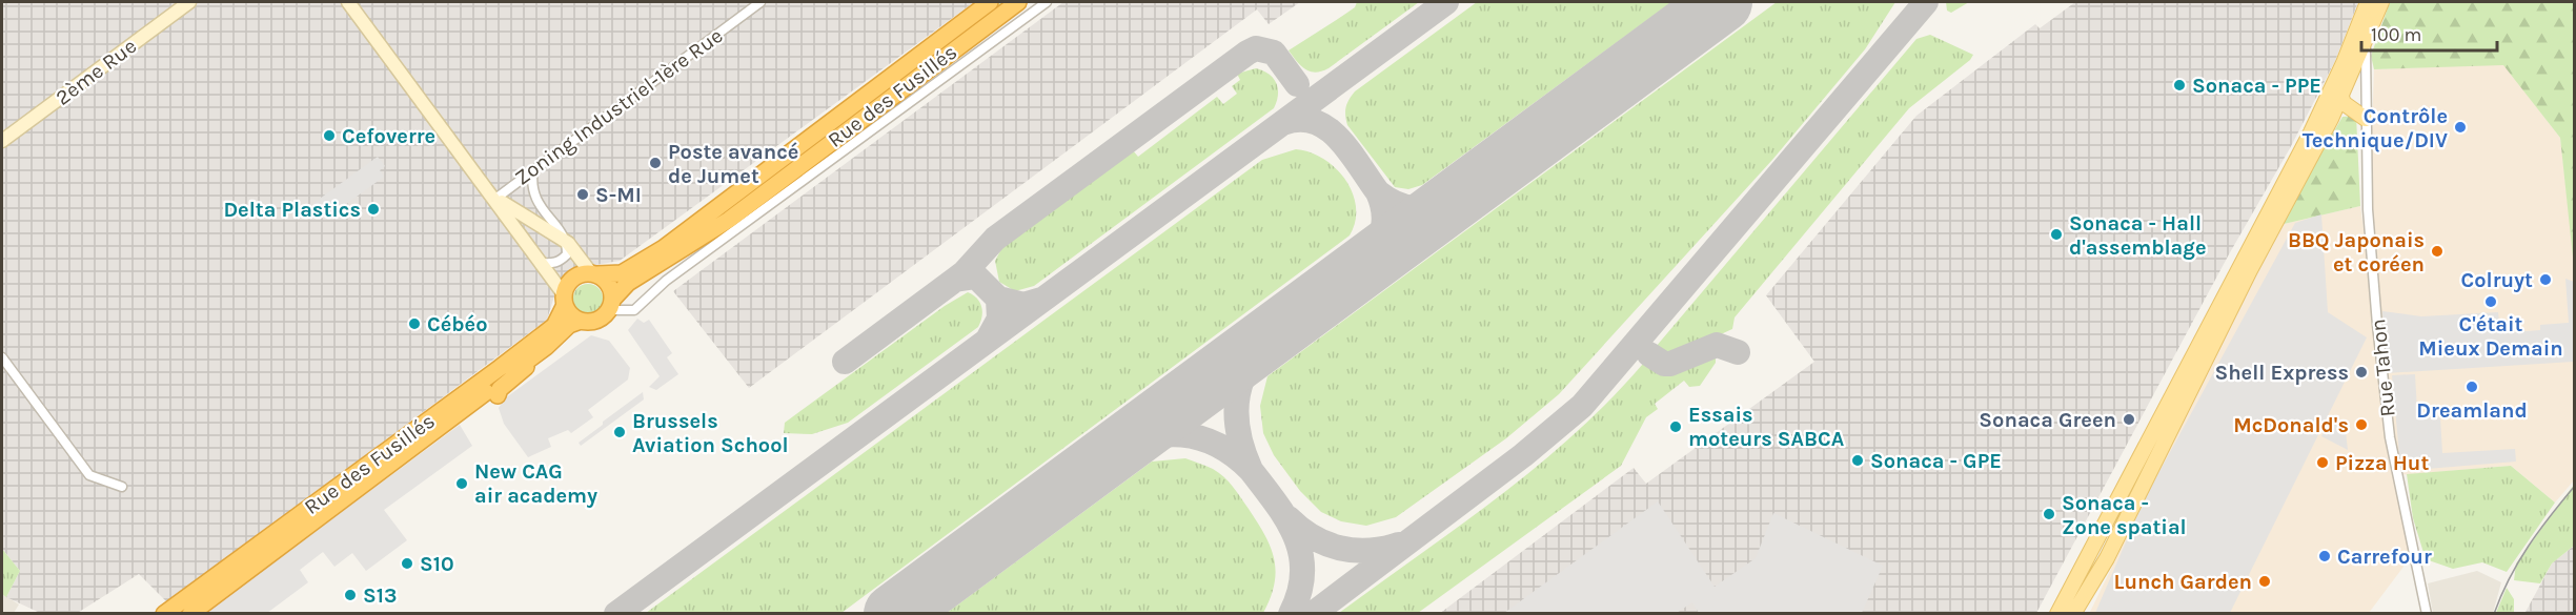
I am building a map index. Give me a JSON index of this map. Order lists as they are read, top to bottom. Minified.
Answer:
{"streets":{"highway":["Rue des Fusillés"],"street":["2ème Rue","Zoning Industriel-1ère Rue","Rue Tahon"]},"places":["Sonaca - PPE","Contrôle Technique/DIV","Cefoverre","Poste avancé de Jumet","S-MI","Delta Plastics","Sonaca - Hall d'assemblage","BBQ Japonais et coréen","Colruyt","C'était Mieux Demain","Cébéo","Shell Express","Dreamland","Sonaca Green","McDonald's","Essais moteurs SABCA","Brussels Aviation School","Sonaca - GPE","Pizza Hut","New CAG air academy","Sonaca - Zone spatial","Carrefour","S10","Lunch Garden","S13"],"scale_bar":"100 m"}
